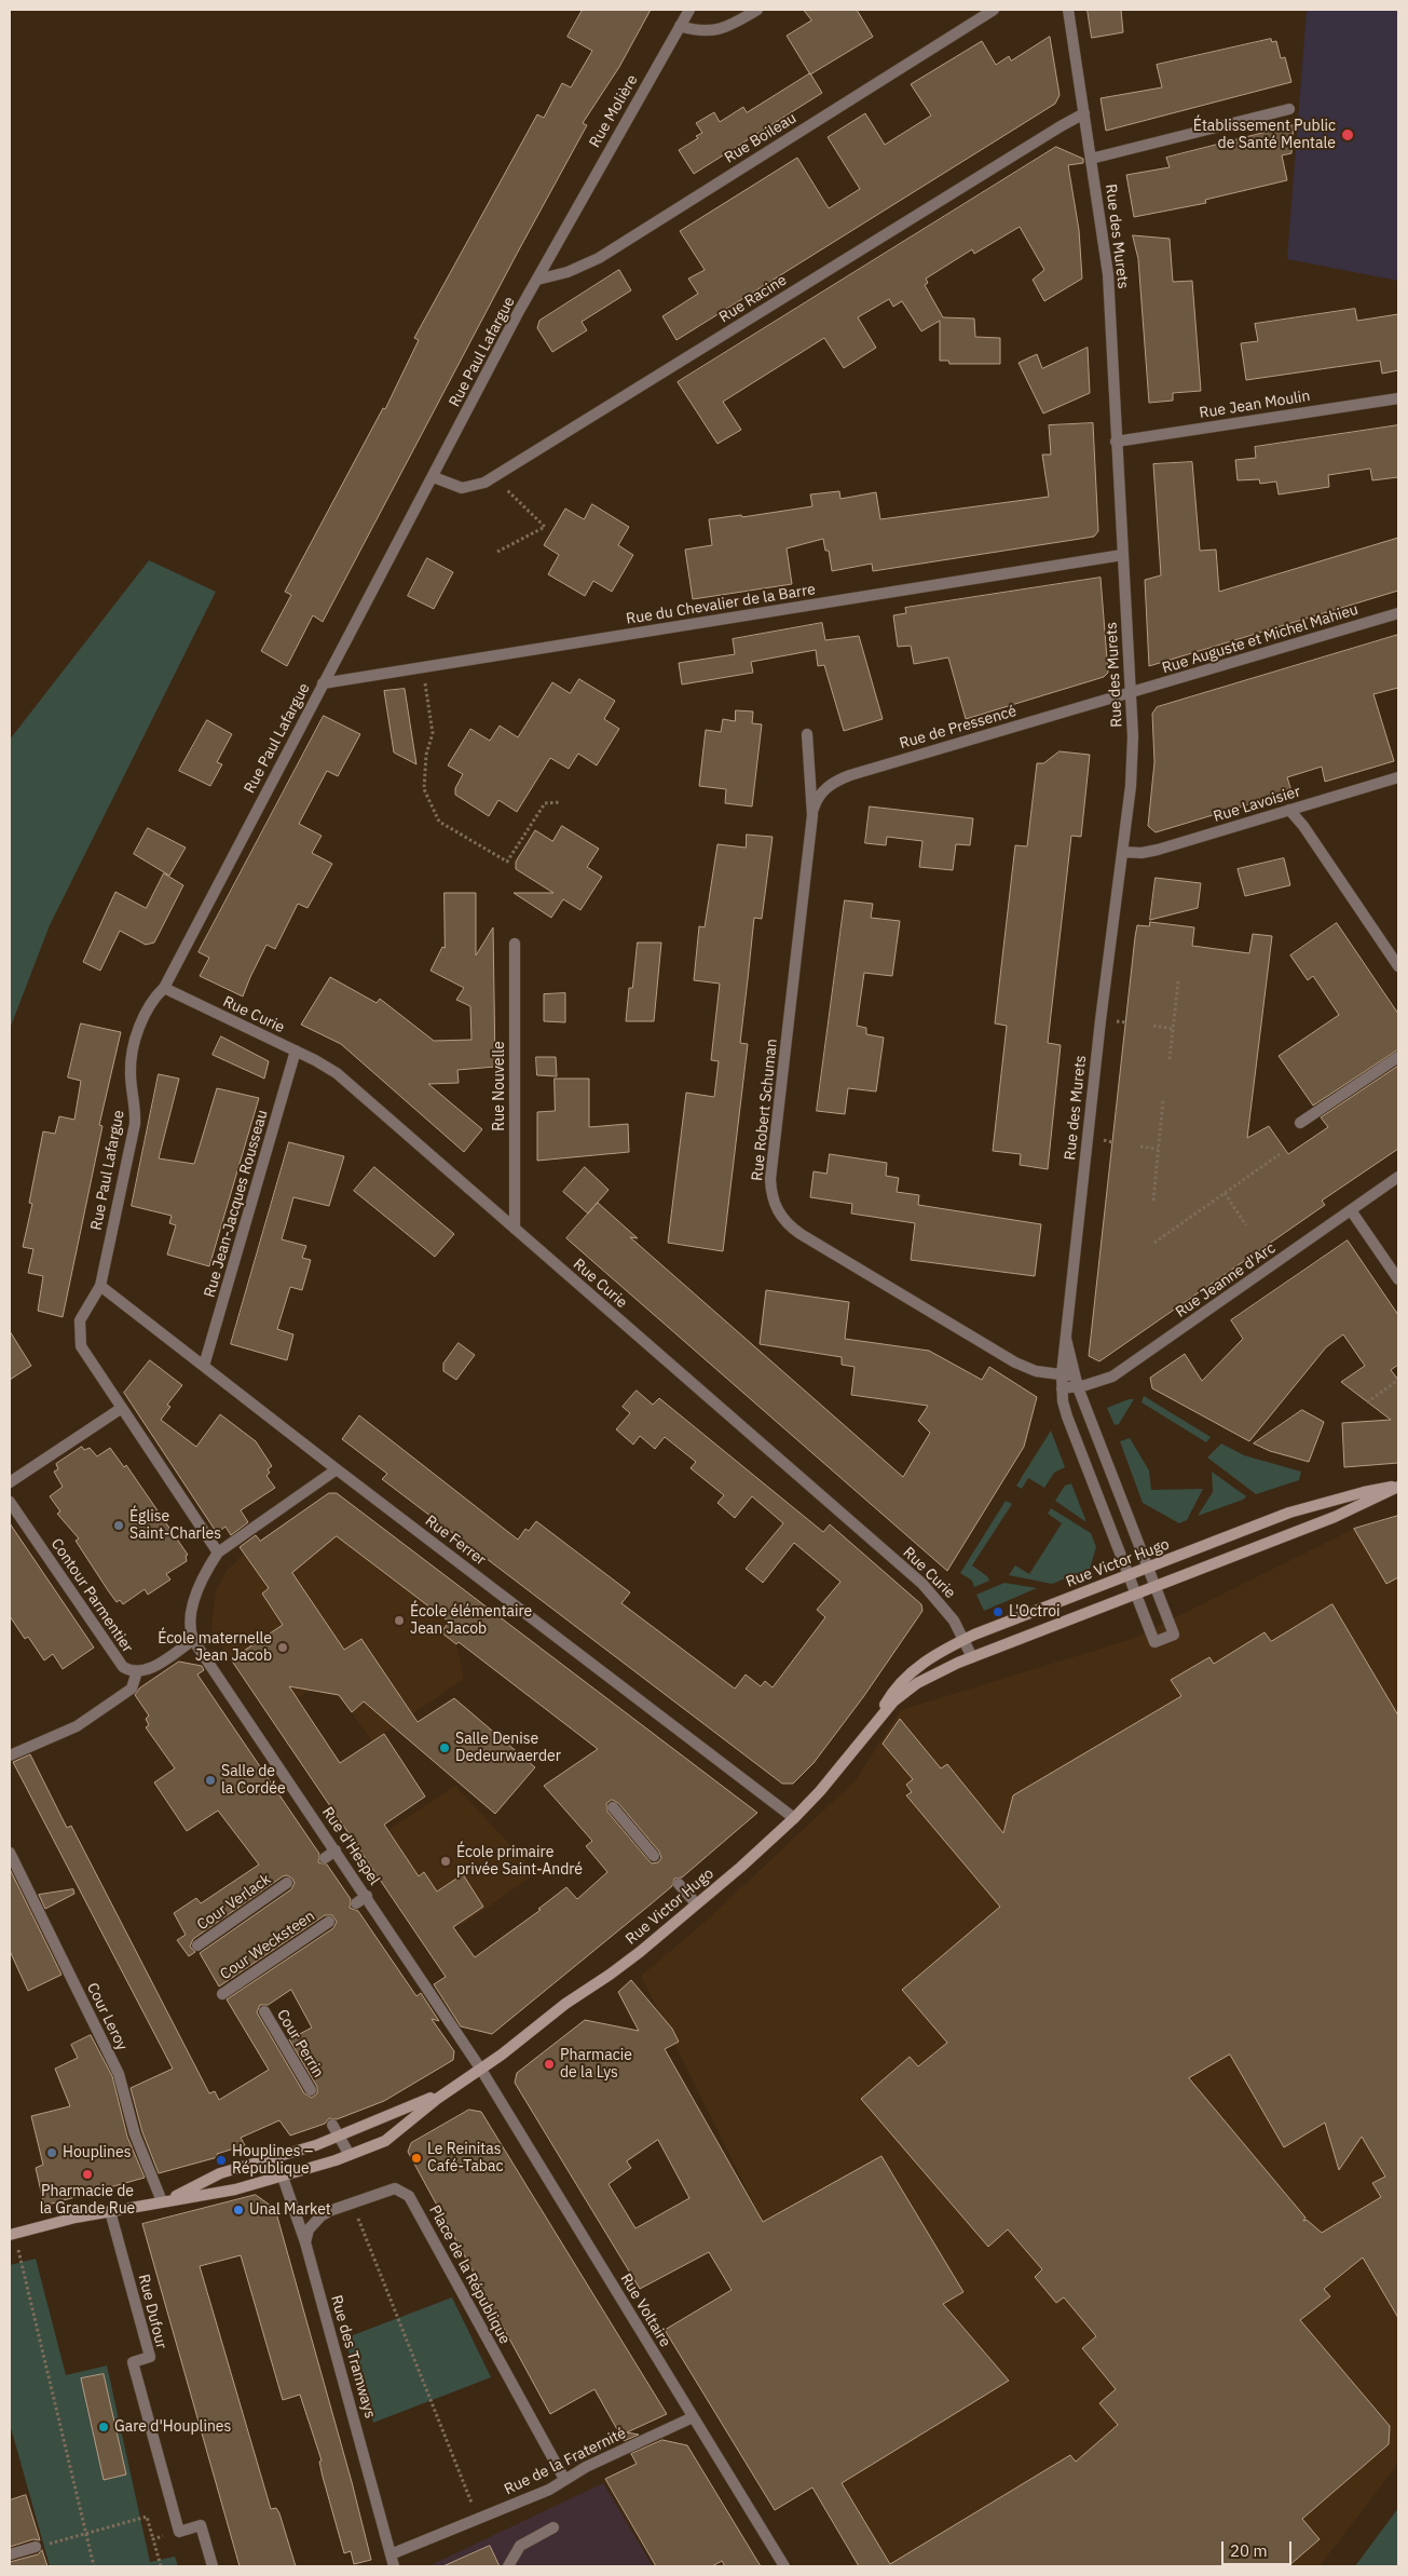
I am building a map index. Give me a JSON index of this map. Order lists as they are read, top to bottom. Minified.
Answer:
{"streets":{"main road":["Rue Victor Hugo"],"street":["Rue Molière","Rue Boileau","Rue des Murets","Rue Racine","Rue Paul Lafargue","Rue Jean Moulin","Rue du Chevalier de la Barre","Rue Auguste et Michel Mahieu","Rue de Pressencé","Rue Lavoisier","Rue Curie","Rue Nouvelle","Rue Robert Schuman","Rue Jean-Jacques Rousseau","Rue Jeanne d'Arc","Rue Ferrer","Contour Parmentier","Rue d'Hespel","Cour Verlack","Cour Wecksteen","Cour Leroy","Cour Perrin","Place de la République","Rue Voltaire","Rue Dufour","Rue des Tramways","Rue de la Fraternité"]},"crossings":[["Rue Molière","Rue Paul Lafargue"],["Rue Boileau","Rue Paul Lafargue"],["Rue des Murets","Rue Racine"],["Rue des Murets","Rue Jean Moulin"],["Rue des Murets","Rue du Chevalier de la Barre"],["Rue des Murets","Rue Auguste et Michel Mahieu"],["Rue des Murets","Rue de Pressencé"],["Rue des Murets","Rue Lavoisier"],["Rue des Murets","Rue Robert Schuman"],["Rue des Murets","Rue Jeanne d'Arc"],["Rue des Murets","Rue Victor Hugo"],["Rue Racine","Rue Paul Lafargue"],["Rue Paul Lafargue","Rue du Chevalier de la Barre"],["Rue Paul Lafargue","Rue Curie"],["Rue Paul Lafargue","Rue Ferrer"],["Rue Auguste et Michel Mahieu","Rue de Pressencé"],["Rue de Pressencé","Rue Robert Schuman"],["Rue Curie","Rue Nouvelle"],["Rue Curie","Rue Jean-Jacques Rousseau"],["Rue Curie","Rue Victor Hugo"],["Rue Jean-Jacques Rousseau","Rue Ferrer"],["Rue Ferrer","Rue Victor Hugo"],["Rue Victor Hugo","Rue d'Hespel"],["Rue Victor Hugo","Cour Leroy"],["Rue Victor Hugo","Rue Voltaire"],["Rue Victor Hugo","Rue Dufour"],["Rue Victor Hugo","Rue des Tramways"],["Contour Parmentier","Rue d'Hespel"],["Rue d'Hespel","Rue Voltaire"],["Place de la République","Rue des Tramways"],["Place de la République","Rue de la Fraternité"],["Rue Voltaire","Rue de la Fraternité"],["Rue des Tramways","Rue de la Fraternité"]],"places":["Établissement Public de Santé Mentale","Église Saint-Charles","L'Octroi","École élémentaire Jean Jacob","École maternelle Jean Jacob","Salle Denise Dedeurwaerder","Salle de la Cordée","École primaire privée Saint-André","Pharmacie de la Lys","Houplines","Le Reinitas Café-Tabac","Houplines – République","Pharmacie de la Grande Rue","Unal Market","Gare d'Houplines"],"scale_bar":"20 m"}
